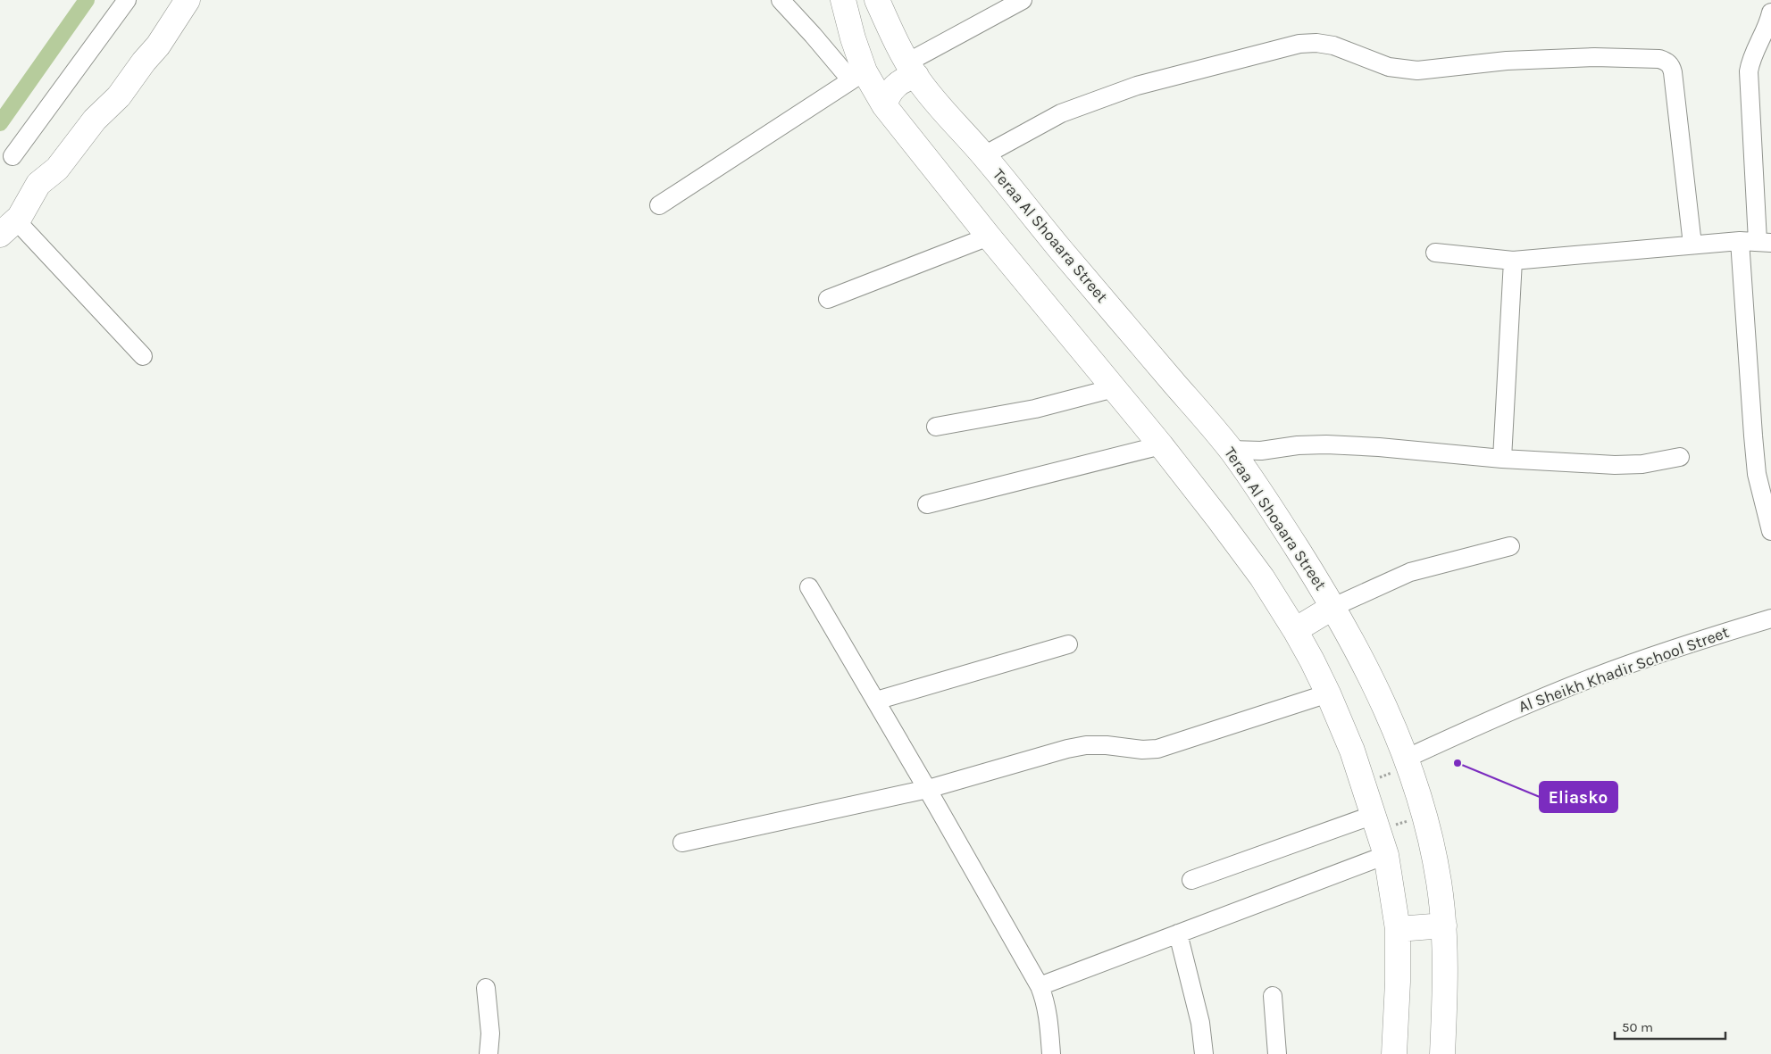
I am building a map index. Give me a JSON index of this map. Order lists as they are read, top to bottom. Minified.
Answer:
{"streets":{"main road":["Teraa Al Shoaara Street"],"street":["Al Sheikh Khadir School Street"]},"crossings":[["Teraa Al Shoaara Street","Al Sheikh Khadir School Street"]],"places":["Eliasko"],"scale_bar":"50 m"}
